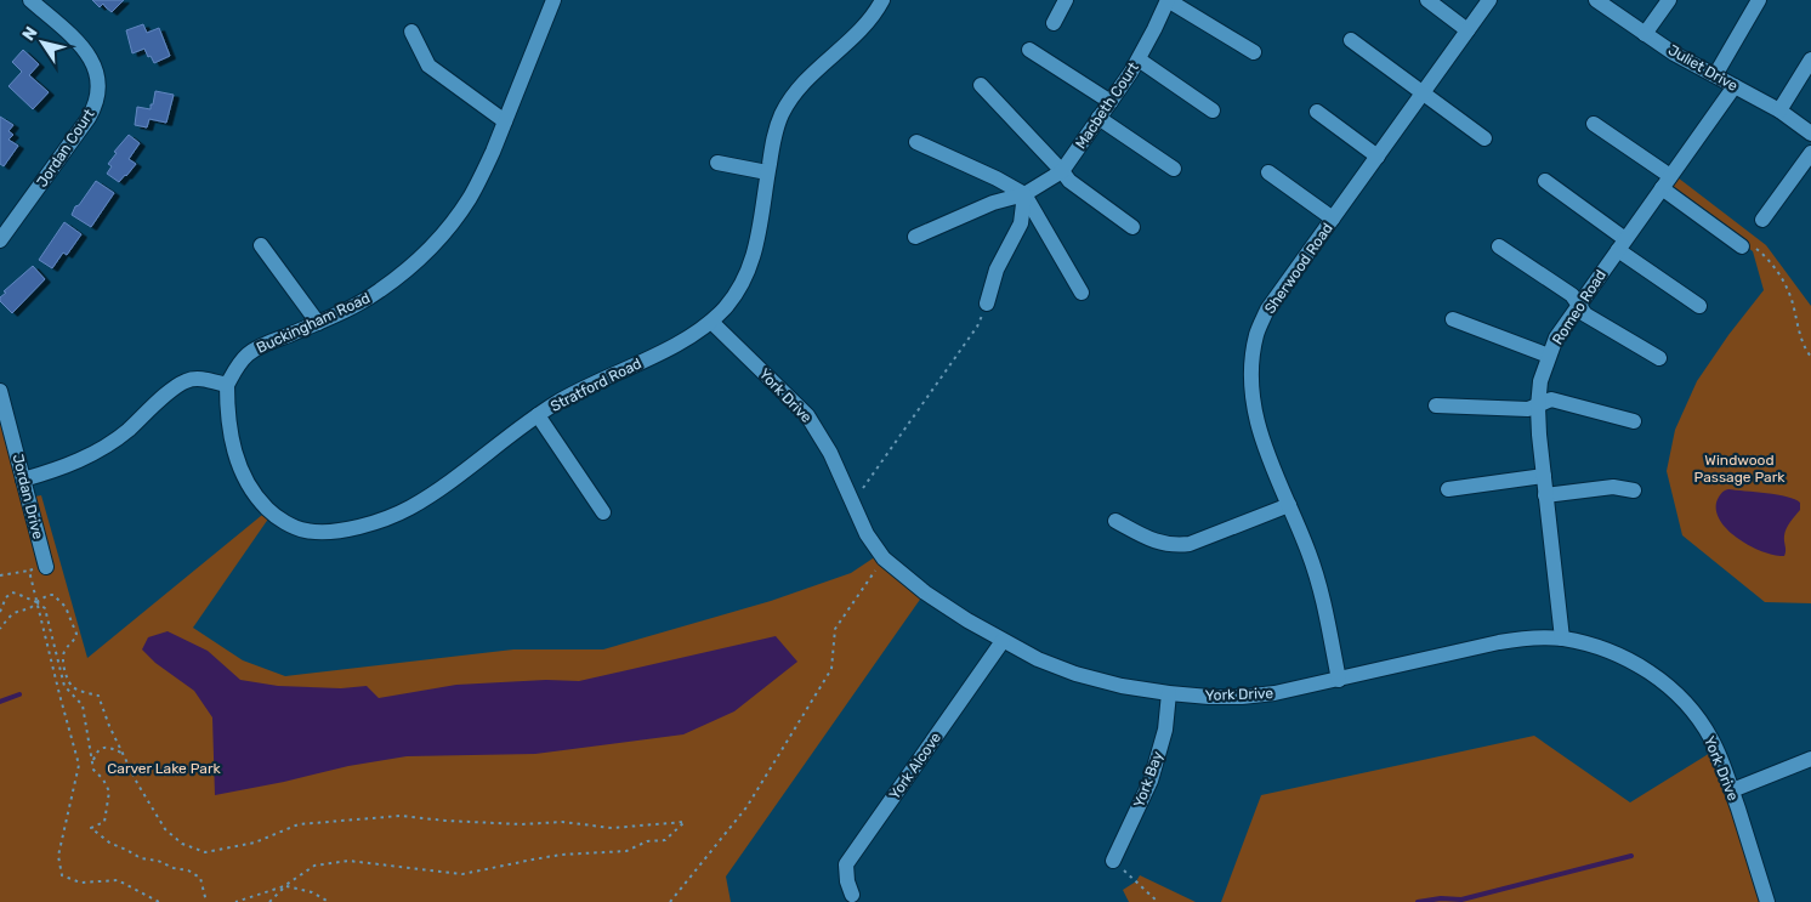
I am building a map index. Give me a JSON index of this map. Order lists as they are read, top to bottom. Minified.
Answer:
{"streets":{"street":["Juliet Drive","Macbeth Court","Jordan Court","Sherwood Road","Romeo Road","Buckingham Road","Stratford Road","York Drive","Jordan Drive","York Alcove","York Bay"]},"crossings":[["Juliet Drive","Romeo Road"],["Sherwood Road","York Drive"],["Romeo Road","York Drive"],["Buckingham Road","Stratford Road"],["Stratford Road","York Drive"],["York Drive","York Alcove"],["York Drive","York Bay"]],"parks":["Windwood Passage Park","Carver Lake Park"],"north":"top left"}
